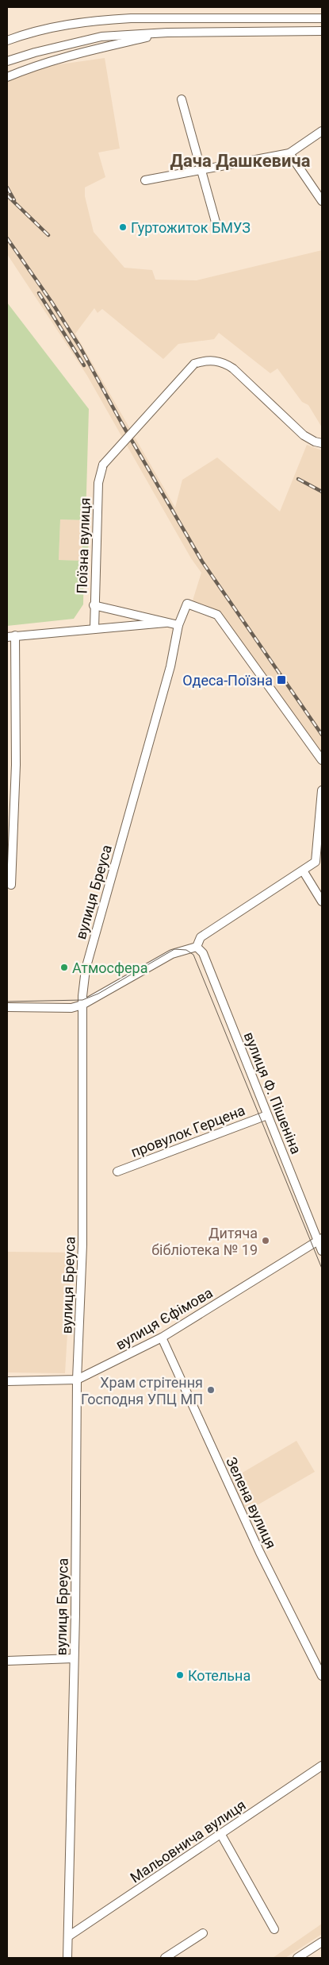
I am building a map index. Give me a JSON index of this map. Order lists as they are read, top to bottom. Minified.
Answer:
{"streets":{"street":["Поїзна вулиця","вулиця Бреуса","вулиця Ф. Пішеніна","провулок Герцена","вулиця Єфімова","Зелена вулиця","Мальовнича вулиця"]},"crossings":[["вулиця Бреуса","вулиця Єфімова"],["вулиця Бреуса","Мальовнича вулиця"],["вулиця Ф. Пішеніна","провулок Герцена"],["вулиця Ф. Пішеніна","вулиця Єфімова"],["вулиця Єфімова","Зелена вулиця"]],"districts":["Дача Дашкевича"],"places":{"other":["Гуртожиток БМУЗ","Атмосфера","Дитяча бібліотека № 19","Храм стрітення Господня УПЦ МП","Котельна"],"transit":["Одеса-Поїзна"]}}
